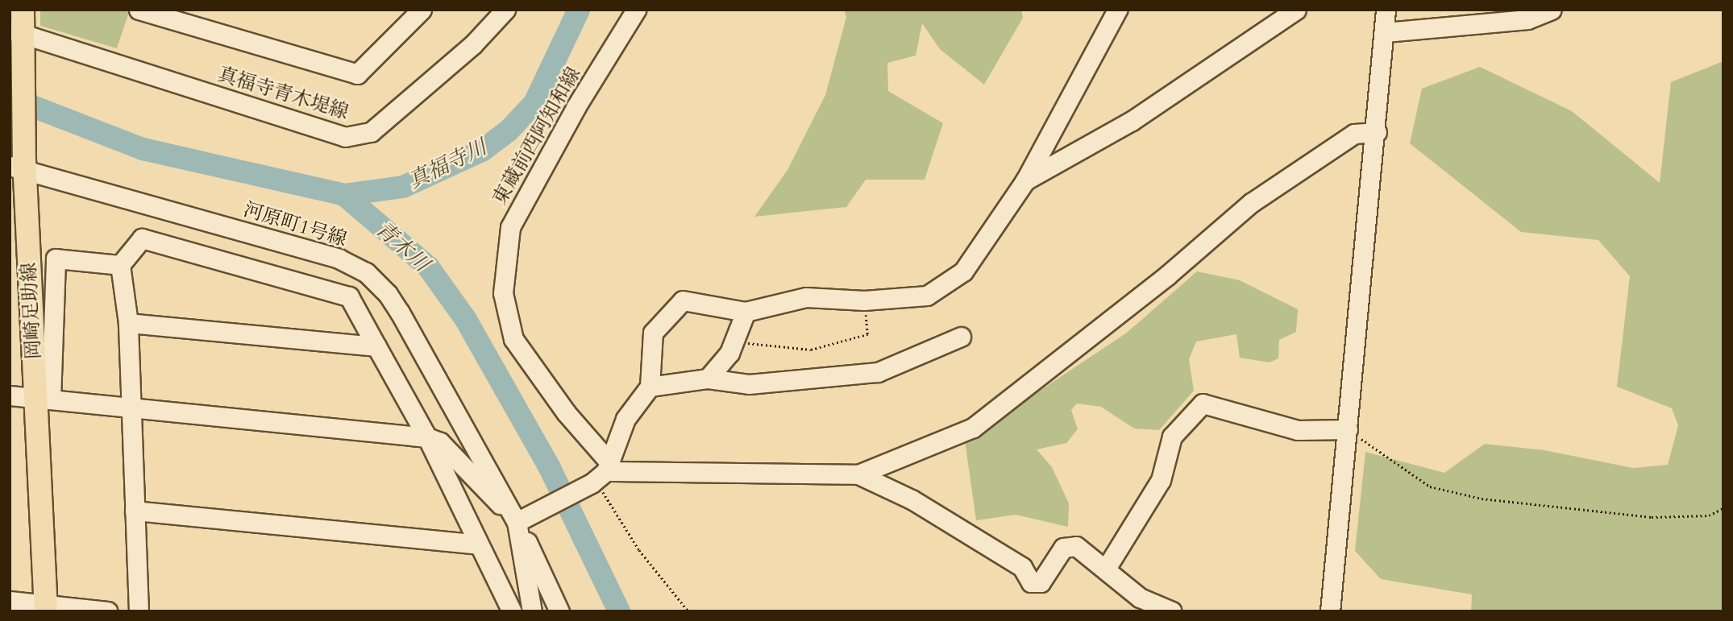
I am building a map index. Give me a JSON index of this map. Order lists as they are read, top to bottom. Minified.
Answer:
{"streets":{"main road":["岡崎足助線"],"street":["真福寺青木堤線","東蔵前西阿知和線","河原町1号線"]},"crossings":[["真福寺青木堤線","岡崎足助線"],["河原町1号線","岡崎足助線"]],"water":["真福寺川","青木川"]}
